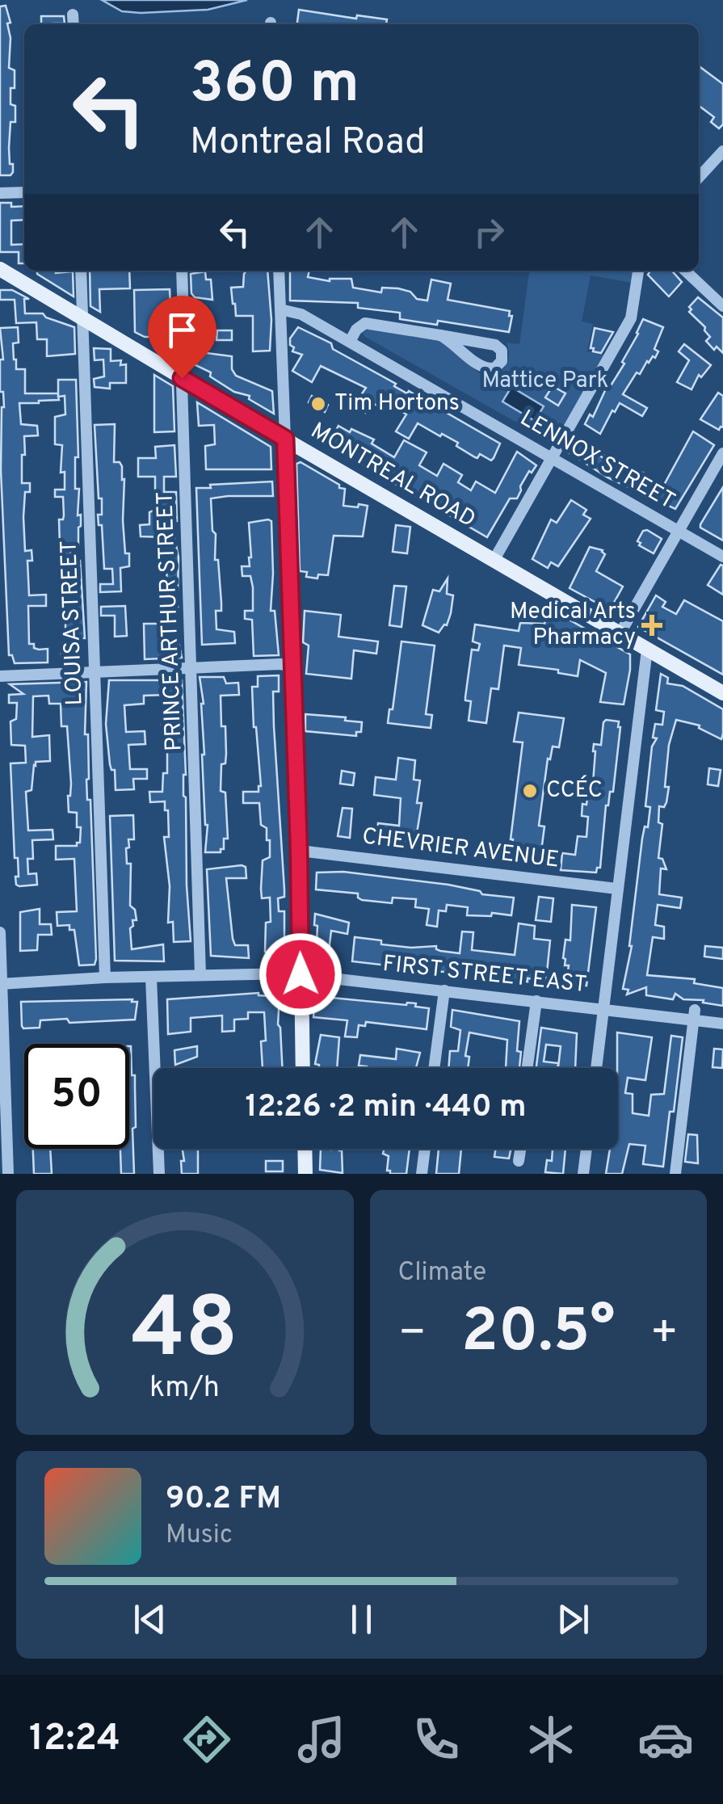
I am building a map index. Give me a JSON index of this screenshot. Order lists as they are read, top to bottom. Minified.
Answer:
{"streets":{"main road":["MONTREAL ROAD"],"street":["LENNOX STREET","PRINCE ARTHUR STREET","LOUISA STREET","CHEVRIER AVENUE","FIRST STREET EAST"]},"crossings":[["MONTREAL ROAD","PRINCE ARTHUR STREET"],["MONTREAL ROAD","LOUISA STREET"],["PRINCE ARTHUR STREET","FIRST STREET EAST"],["LOUISA STREET","FIRST STREET EAST"]],"parks":["Mattice Park"],"places":{"other":["Tim Hortons","CCÉC"],"health":["Medical Arts Pharmacy"]},"page":{"turn":["360 m","Montreal Road"],"limit":"50","trip":"12:26 · 2 min · 440 m","tile":"Climate","heat":["−","20.5°","+"],"song":["90.2 FM","Music"],"tabs":"12:24","gauge":["48","km/h"]}}
